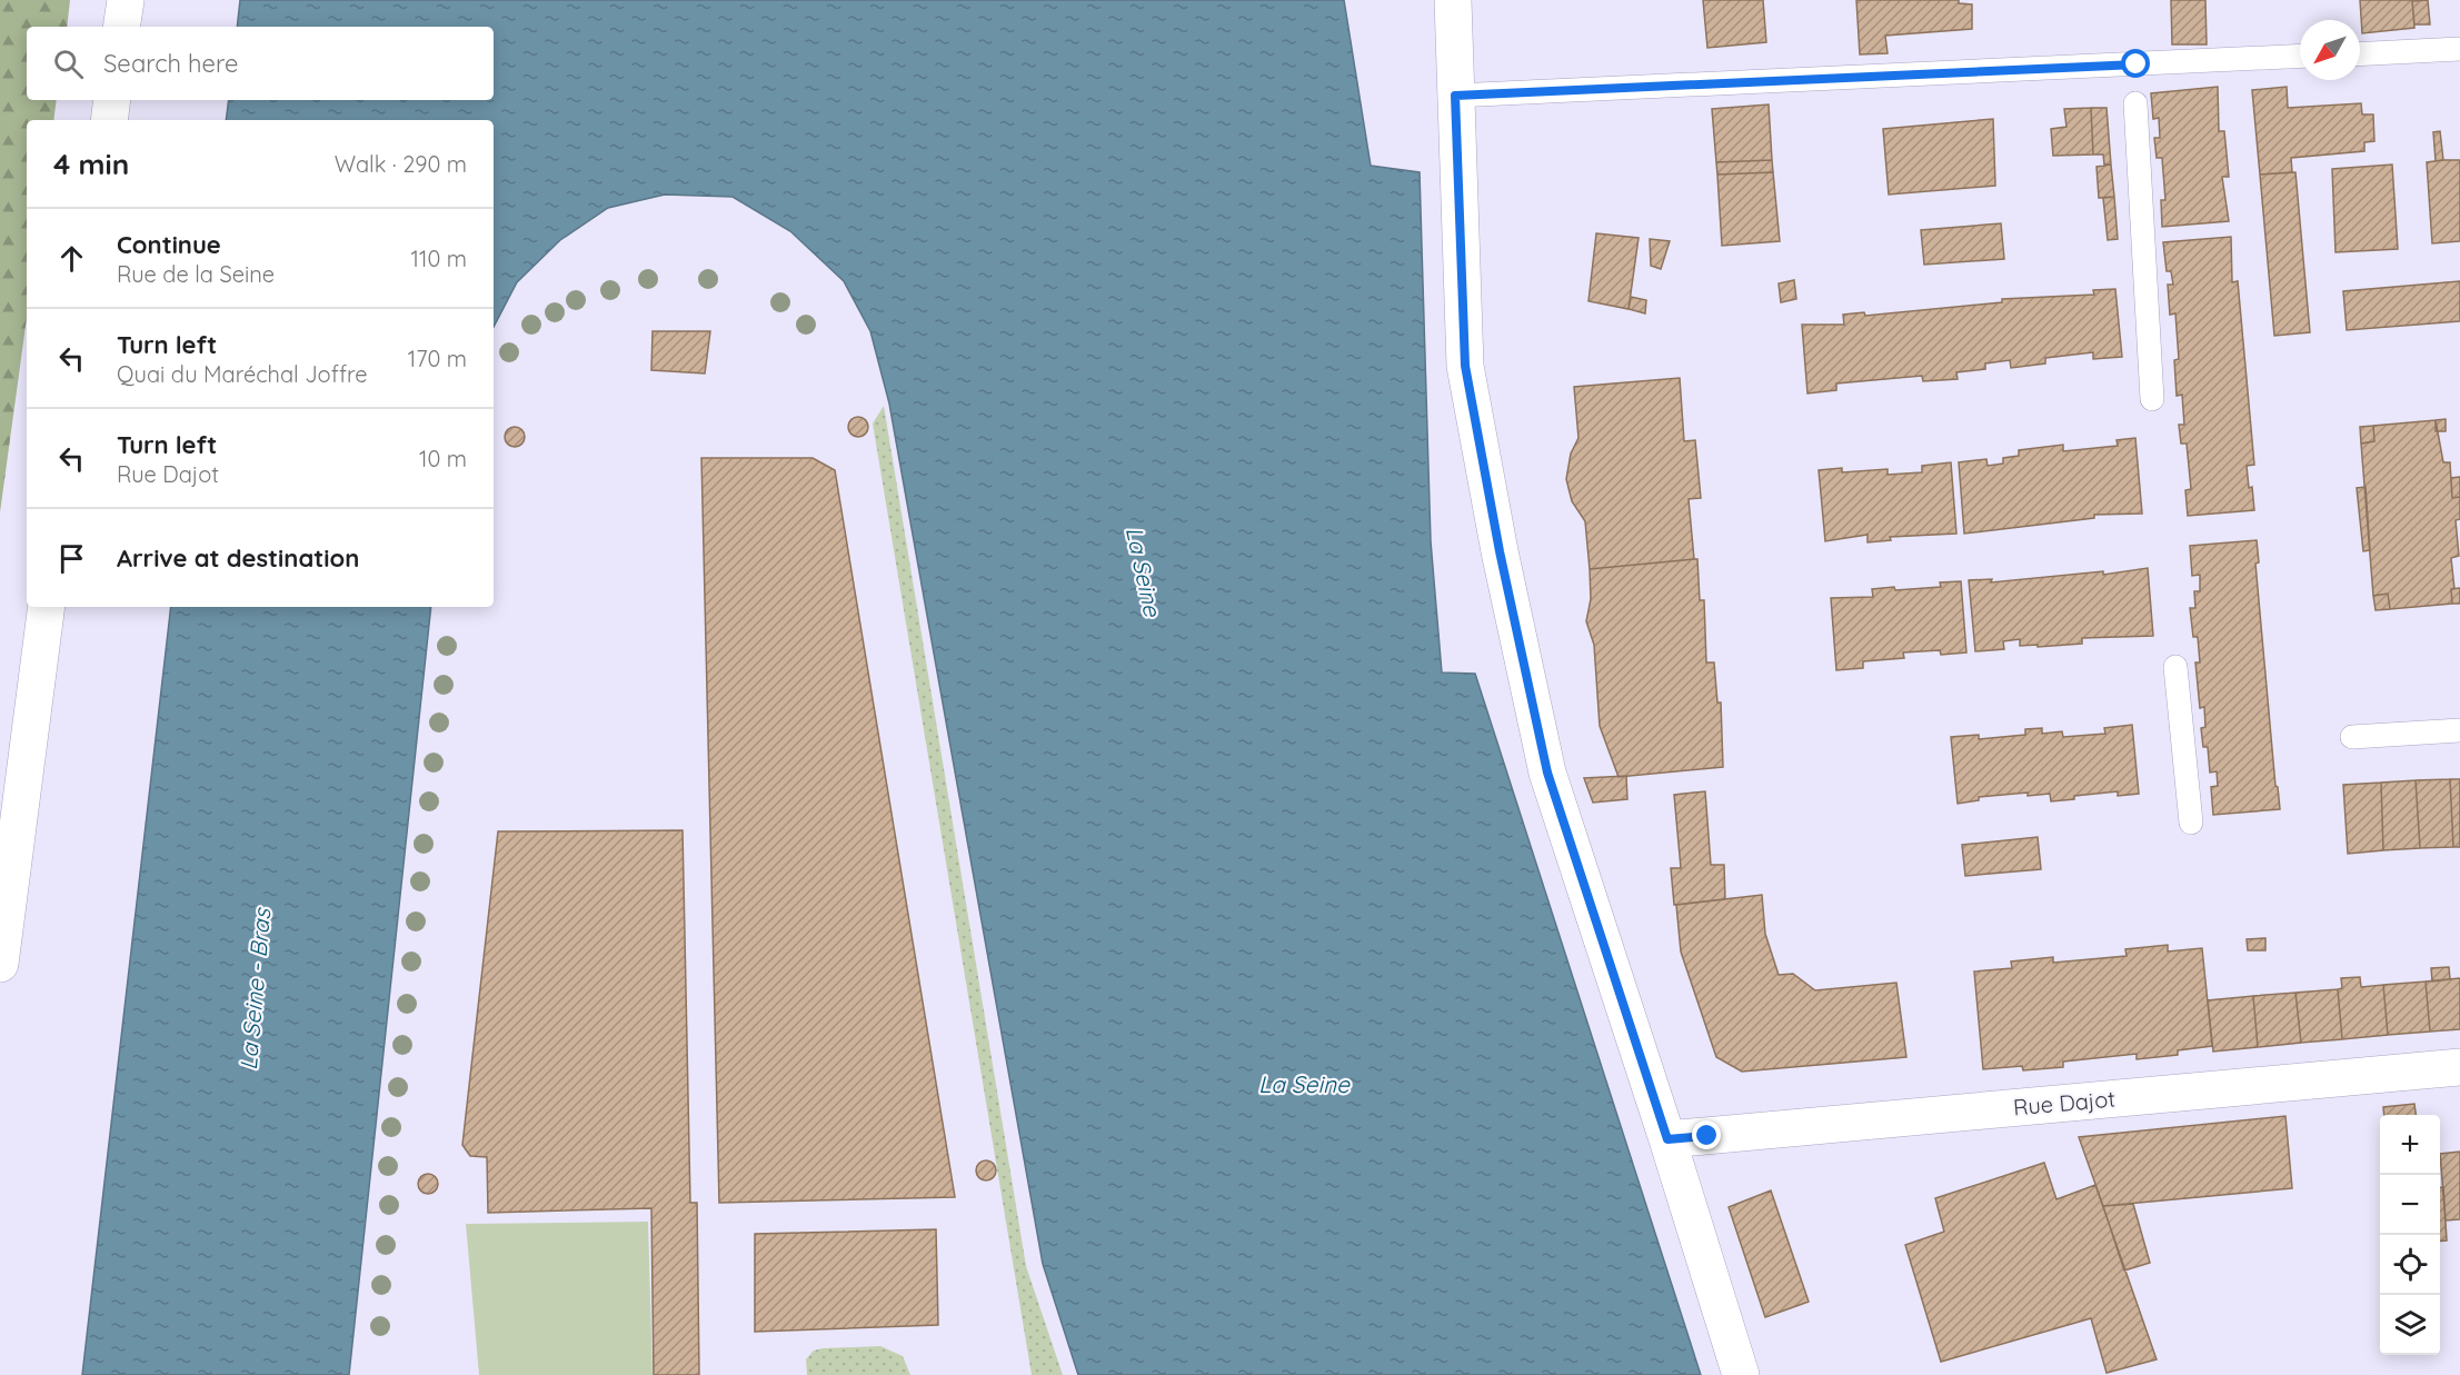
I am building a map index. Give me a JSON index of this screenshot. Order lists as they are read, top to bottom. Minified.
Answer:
{"streets":{"street":["Rue Dajot"]},"water":["La Seine","La Seine - Bras"],"north":"bottom left","page":{"search":"Search here","heading":["4 min","Walk · 290 m"],"list":[["Continue","Rue de la Seine","110 m"],["Turn left","Quai du Maréchal Joffre","170 m"],["Turn left","Rue Dajot","10 m"],"Arrive at destination"],"map_buttons":["+","−"]}}
